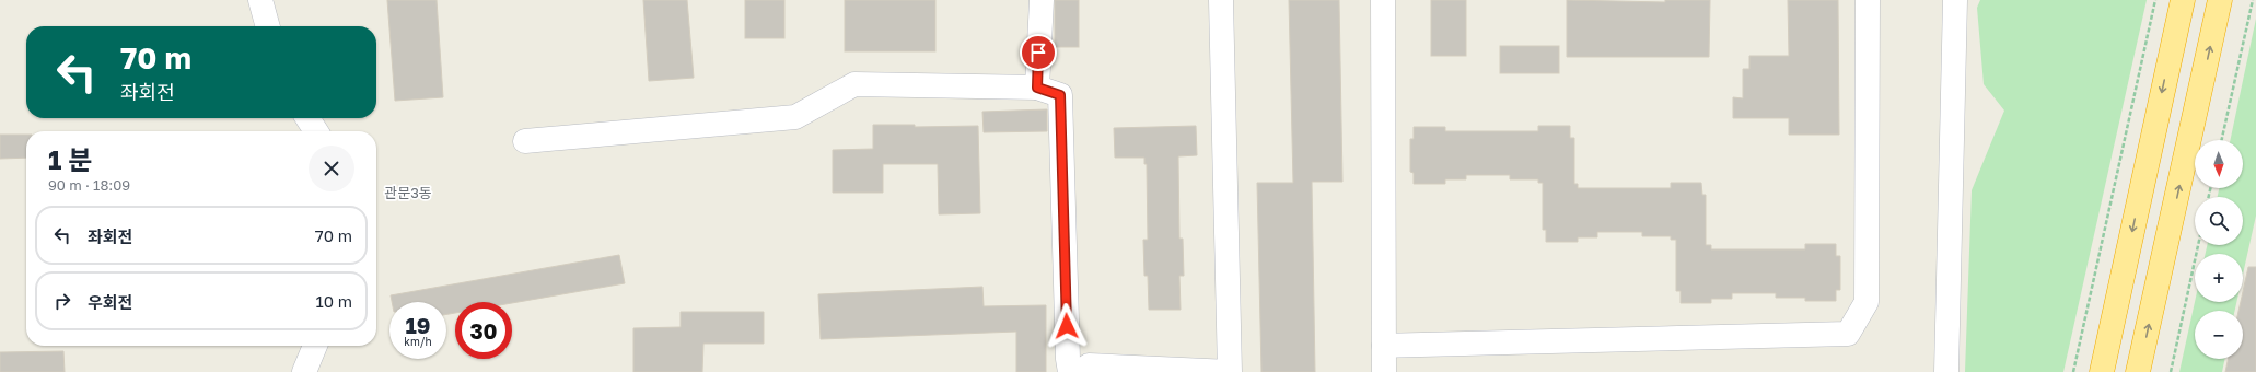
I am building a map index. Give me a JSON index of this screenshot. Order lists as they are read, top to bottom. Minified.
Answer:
{"districts":["관문3동"],"north":"bottom","page":{"turn":["70 m","좌회전"],"heading":["1 분","90 m · 18:09"],"map_buttons":["+","−"],"list":[{"name":"좌회전","value":"70 m"},{"name":"우회전","value":"10 m"}],"speed":"19 km/h","limit":"30"}}
